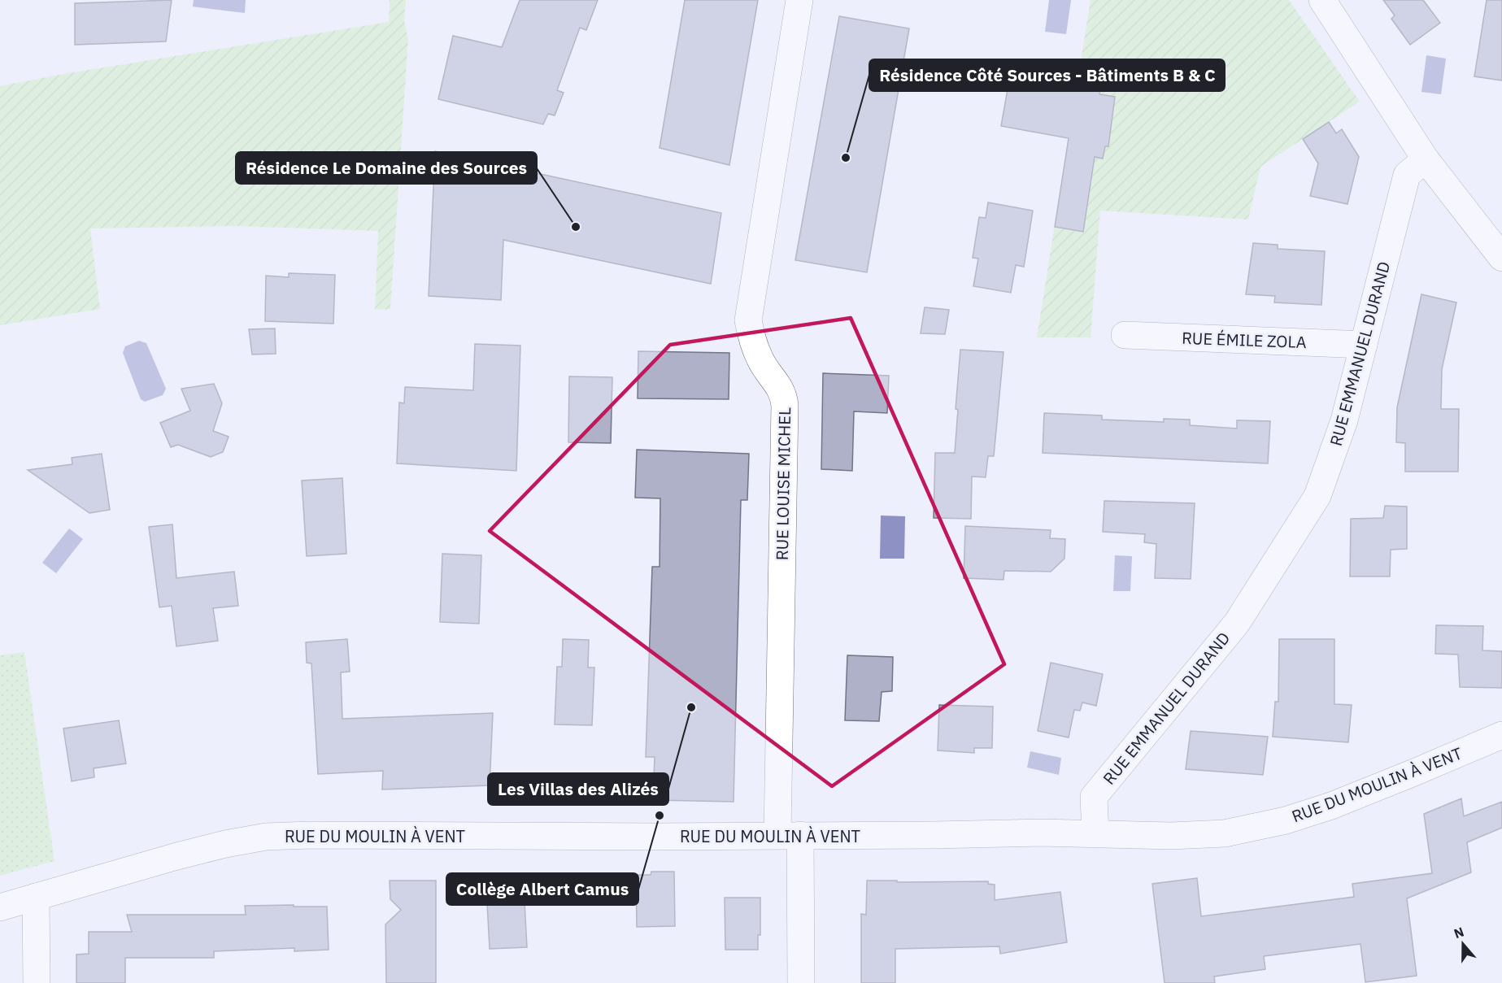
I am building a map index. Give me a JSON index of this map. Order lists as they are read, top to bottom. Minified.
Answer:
{"streets":{"street":["RUE ÉMILE ZOLA","RUE EMMANUEL DURAND","RUE LOUISE MICHEL","RUE DU MOULIN À VENT"]},"crossings":[["RUE ÉMILE ZOLA","RUE EMMANUEL DURAND"],["RUE EMMANUEL DURAND","RUE DU MOULIN À VENT"],["RUE LOUISE MICHEL","RUE DU MOULIN À VENT"]],"places":["Résidence Côté Sources - Bâtiments B & C","Résidence Le Domaine des Sources","Les Villas des Alizés","Collège Albert Camus"],"north":"top"}
